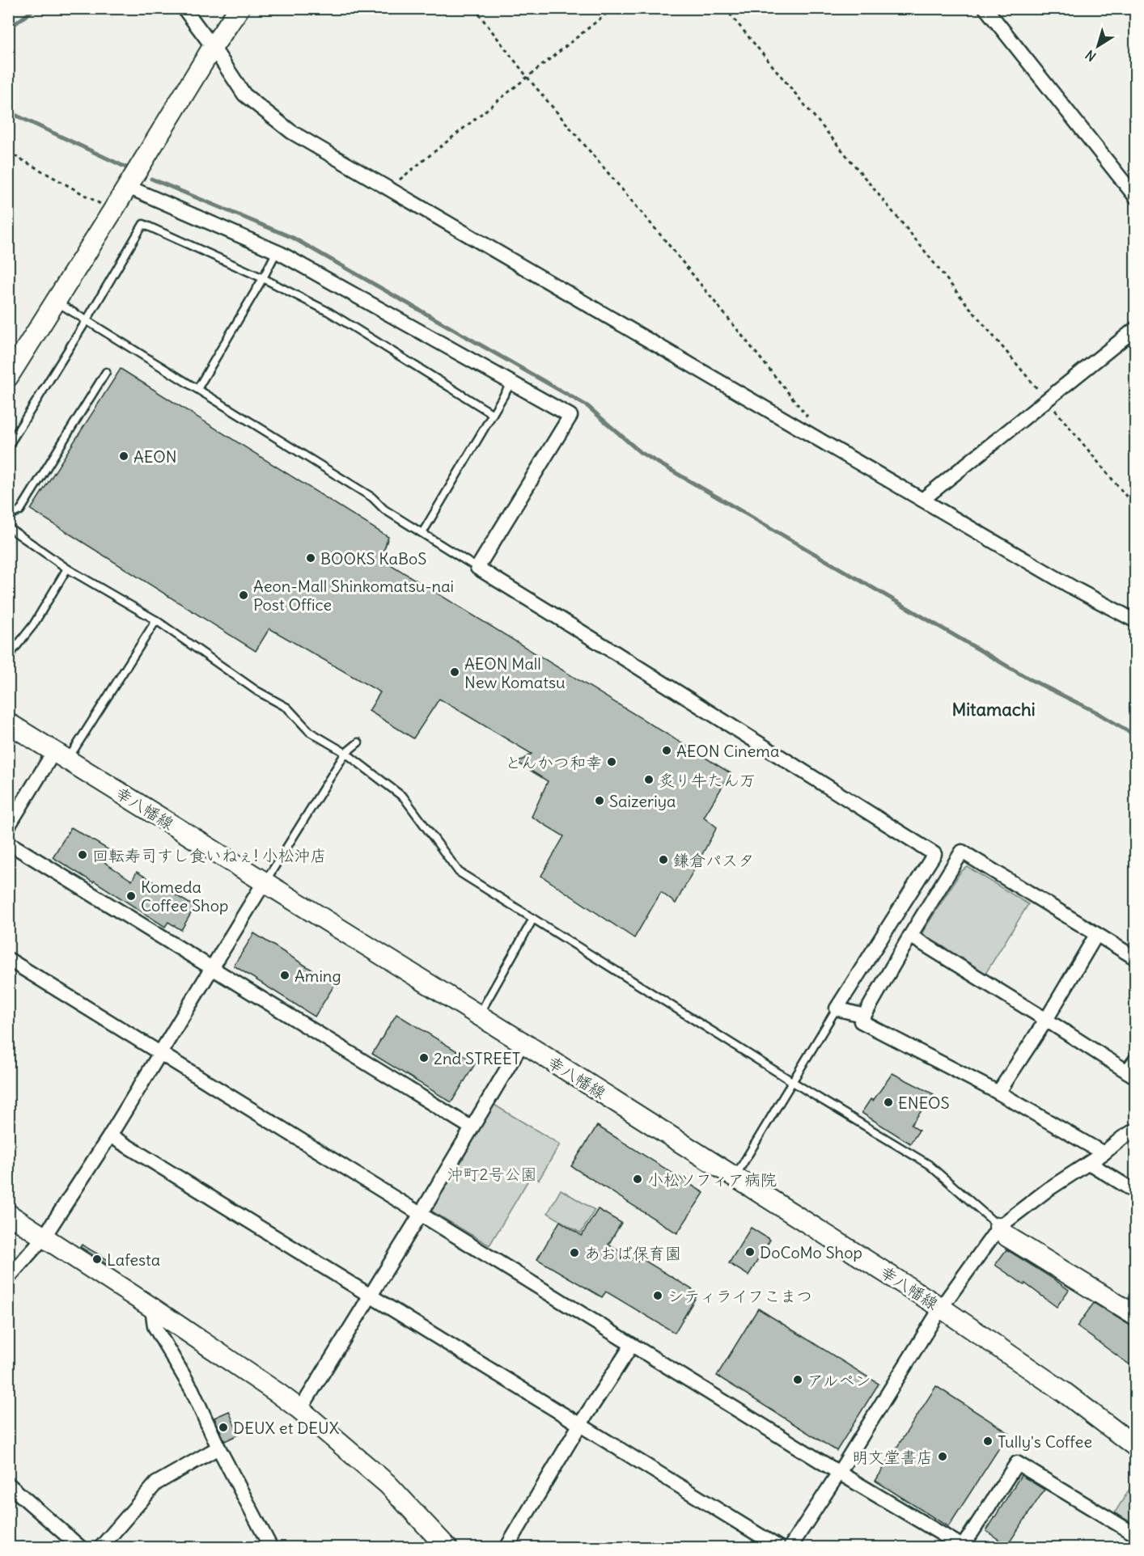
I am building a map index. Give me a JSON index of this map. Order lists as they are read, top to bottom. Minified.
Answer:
{"streets":{"street":["幸八幡線"]},"districts":["Mitamachi"],"parks":["沖町2号公園"],"places":["AEON","BOOKS KaBoS","Aeon-Mall Shinkomatsu-nai Post Office","AEON Mall New Komatsu","AEON Cinema","とんかつ和幸","炙り牛たん万","Saizeriya","回転寿司すし食いねぇ! 小松沖店","鎌倉パスタ","Komeda Coffee Shop","Aming","2nd STREET","ENEOS","小松ソフィア病院","DoCoMo Shop","あおば保育園","Lafesta","シティライフこまつ","アルペン","DEUX et DEUX","Tully's Coffee","明文堂書店"],"north":"bottom left"}
